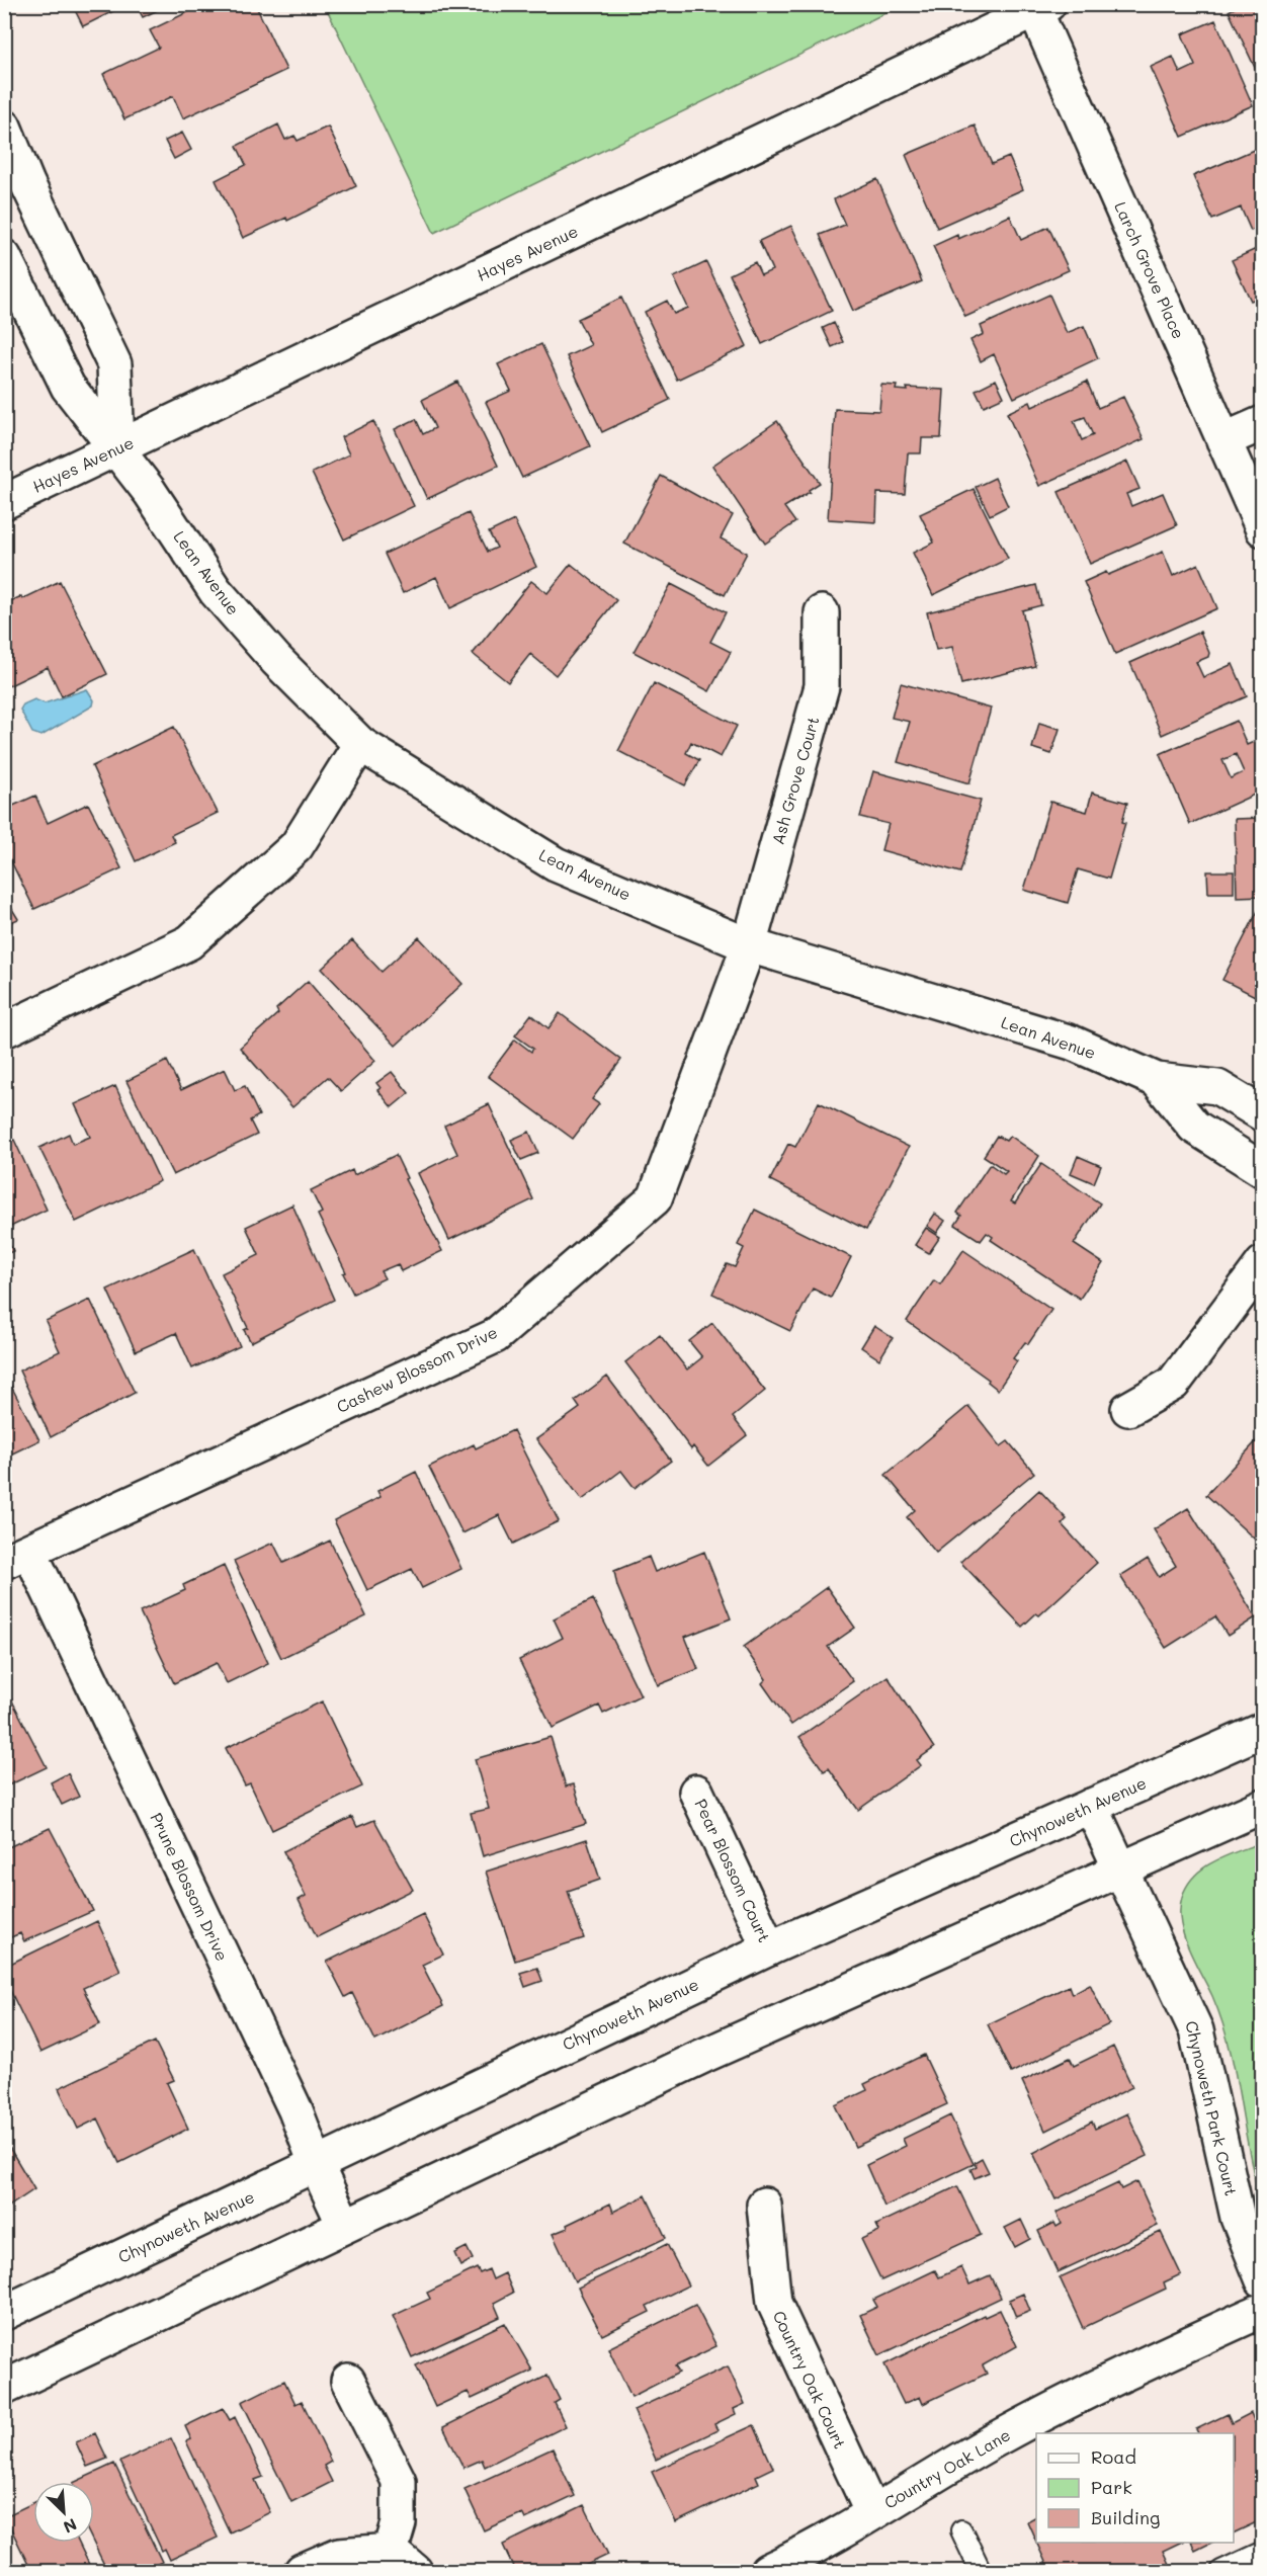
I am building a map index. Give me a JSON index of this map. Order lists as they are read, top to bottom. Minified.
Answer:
{"streets":{"street":["Hayes Avenue","Larch Grove Place","Lean Avenue","Ash Grove Court","Cashew Blossom Drive","Chynoweth Avenue","Pear Blossom Court","Prune Blossom Drive","Chynoweth Park Court","Country Oak Court","Country Oak Lane"]},"crossings":[["Hayes Avenue","Larch Grove Place"],["Hayes Avenue","Lean Avenue"],["Lean Avenue","Ash Grove Court"],["Lean Avenue","Cashew Blossom Drive"],["Ash Grove Court","Cashew Blossom Drive"],["Cashew Blossom Drive","Prune Blossom Drive"],["Chynoweth Avenue","Pear Blossom Court"],["Chynoweth Avenue","Prune Blossom Drive"],["Chynoweth Avenue","Chynoweth Park Court"],["Country Oak Court","Country Oak Lane"]],"legend":["Road","Park","Building"],"north":"bottom right"}
